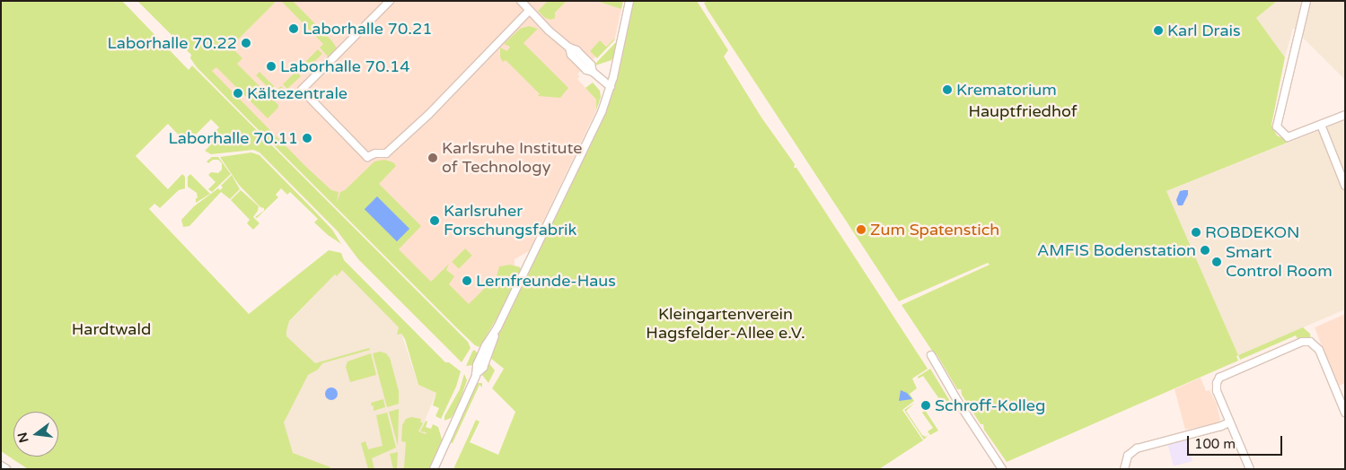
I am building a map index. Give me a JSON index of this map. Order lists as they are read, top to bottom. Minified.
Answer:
{"parks":["Hauptfriedhof","Kleingartenverein Hagsfelder-Allee e.V.","Hardtwald"],"places":["Laborhalle 70.21","Karl Drais","Laborhalle 70.22","Laborhalle 70.14","Krematorium","Kältezentrale","Laborhalle 70.11","Karlsruhe Institute of Technology","Karlsruher Forschungsfabrik","Zum Spatenstich","ROBDEKON","AMFIS Bodenstation","Smart Control Room","Lernfreunde-Haus","Schroff-Kolleg"],"scale_bar":"100 m","north":"left"}
